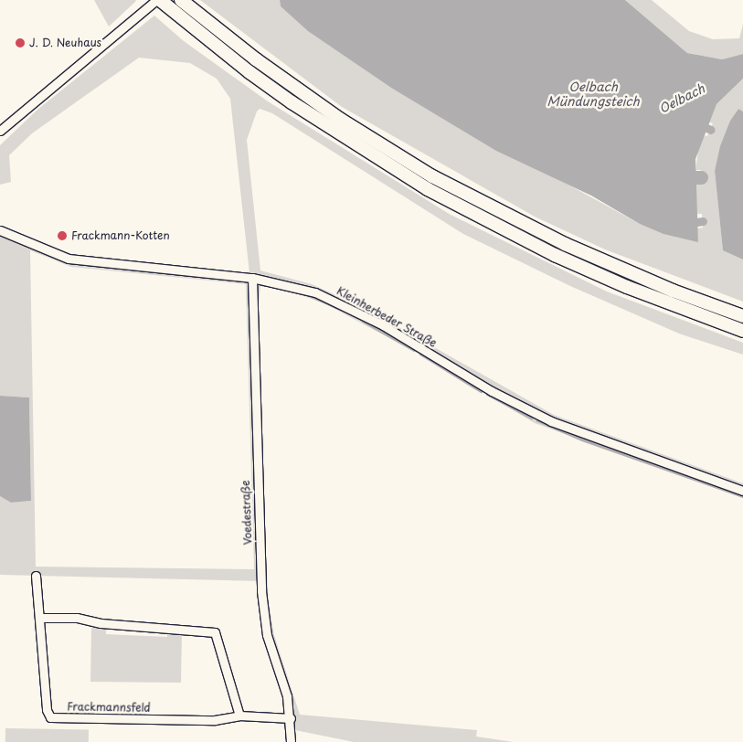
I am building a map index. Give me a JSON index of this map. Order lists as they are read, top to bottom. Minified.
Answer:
{"streets":{"street":["Kleinherbeder Straße","Voedestraße","Frackmannsfeld"]},"crossings":[["Kleinherbeder Straße","Voedestraße"],["Voedestraße","Frackmannsfeld"]],"water":["Oelbach Mündungsteich","Oelbach"],"places":["J. D. Neuhaus","Frackmann-Kotten"]}
